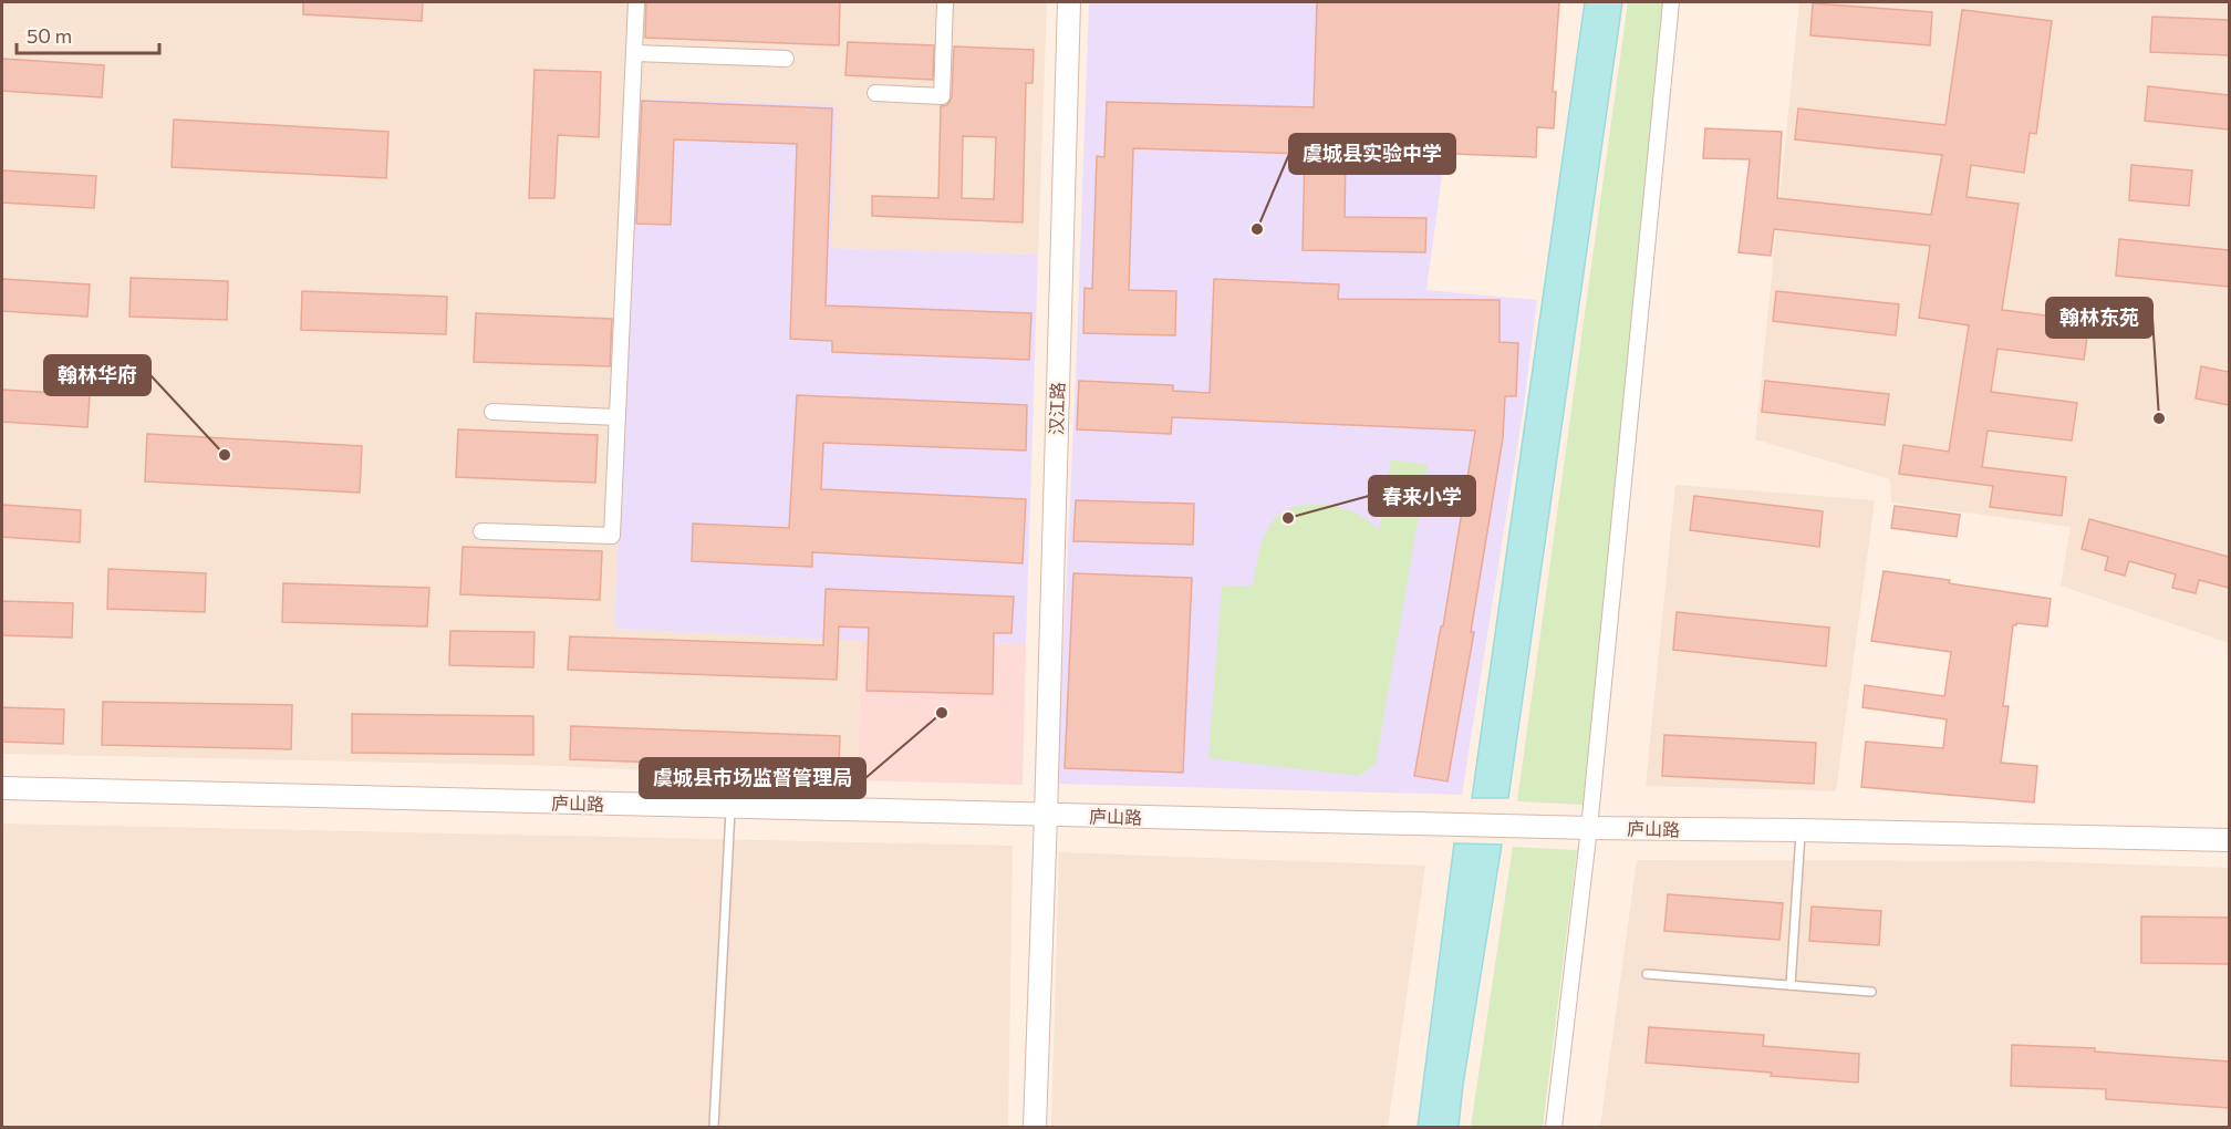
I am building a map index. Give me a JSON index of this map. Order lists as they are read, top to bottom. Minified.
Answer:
{"streets":{"street":["汉江路","庐山路"]},"crossings":[["汉江路","庐山路"]],"places":["虞城县实验中学","翰林东苑","翰林华府","春来小学","虞城县市场监督管理局"],"scale_bar":"50 m"}
